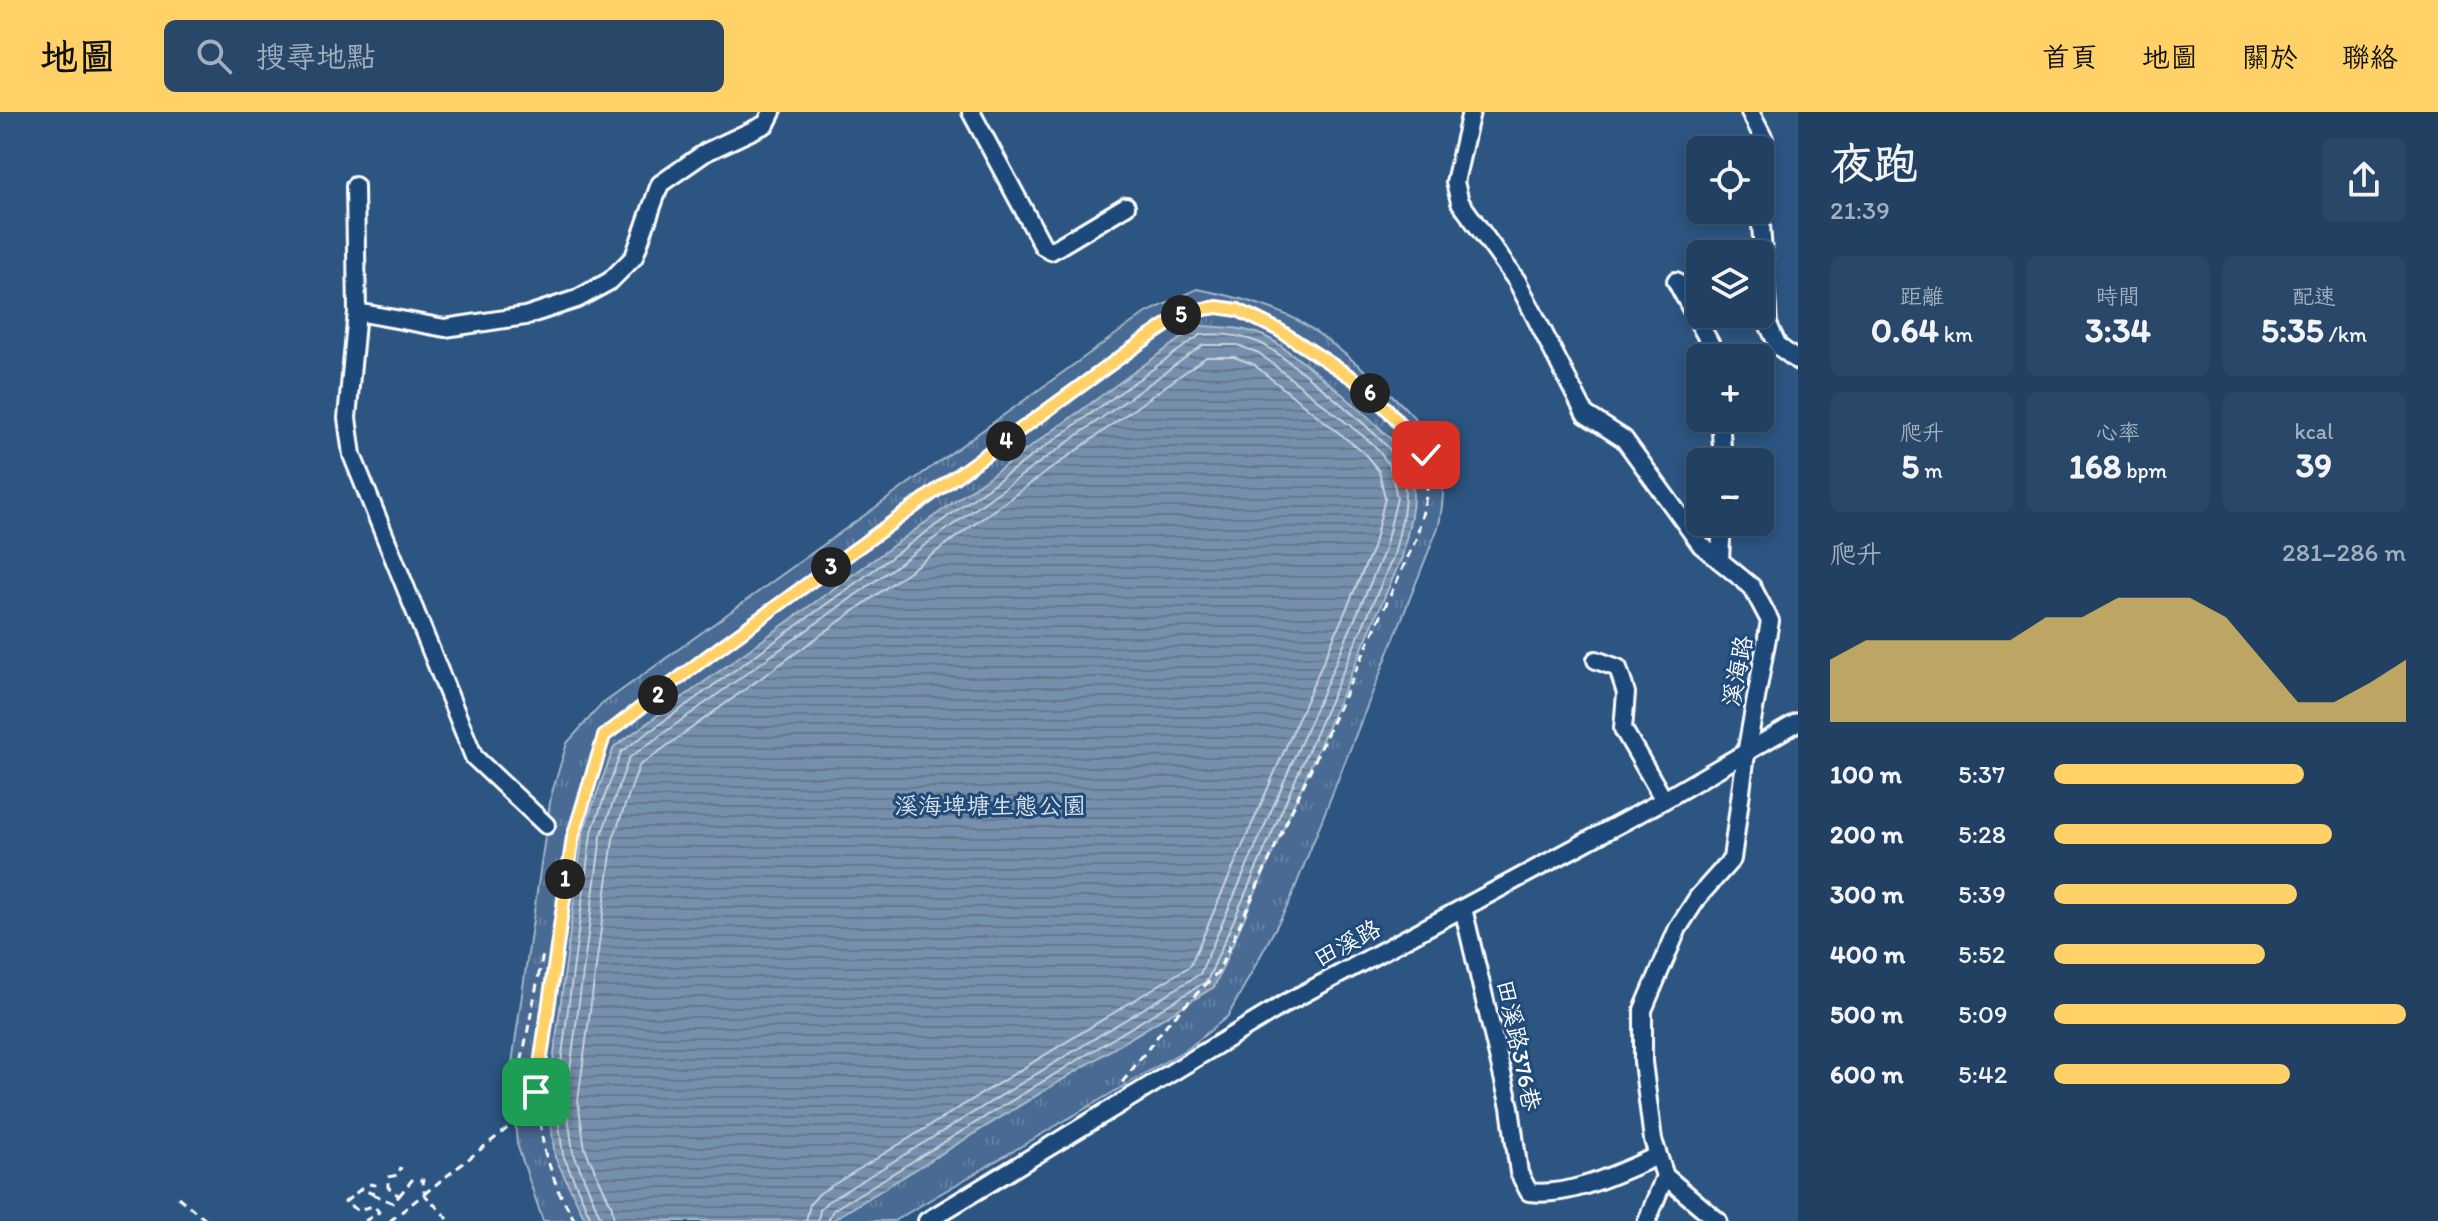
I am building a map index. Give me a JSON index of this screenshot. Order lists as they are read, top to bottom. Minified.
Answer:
{"streets":{"street":["溪海路","田溪路","田溪路376巷"]},"crossings":[["溪海路","田溪路"],["溪海路","田溪路376巷"],["田溪路","田溪路376巷"]],"parks":["溪海埤塘生態公園"],"page":{"header":"地圖","search":"搜尋地點","nav":["首頁","地圖","關於","聯絡"],"heading":["夜跑","21:39"],"map_buttons":["+","−"],"stats":[["距離","0.64 km"],["時間","3:34"],["配速","5:35 /km"],["爬升","5 m"],["心率","168 bpm"],["kcal","39"]],"pins":["5","6","4","3","2","1"],"chart":["爬升","281–286 m"],"list":[{"name":"100 m","note":"5:37"},{"name":"200 m","note":"5:28"},{"name":"300 m","note":"5:39"},{"name":"400 m","note":"5:52"},{"name":"500 m","note":"5:09"},{"name":"600 m","note":"5:42"}]}}
